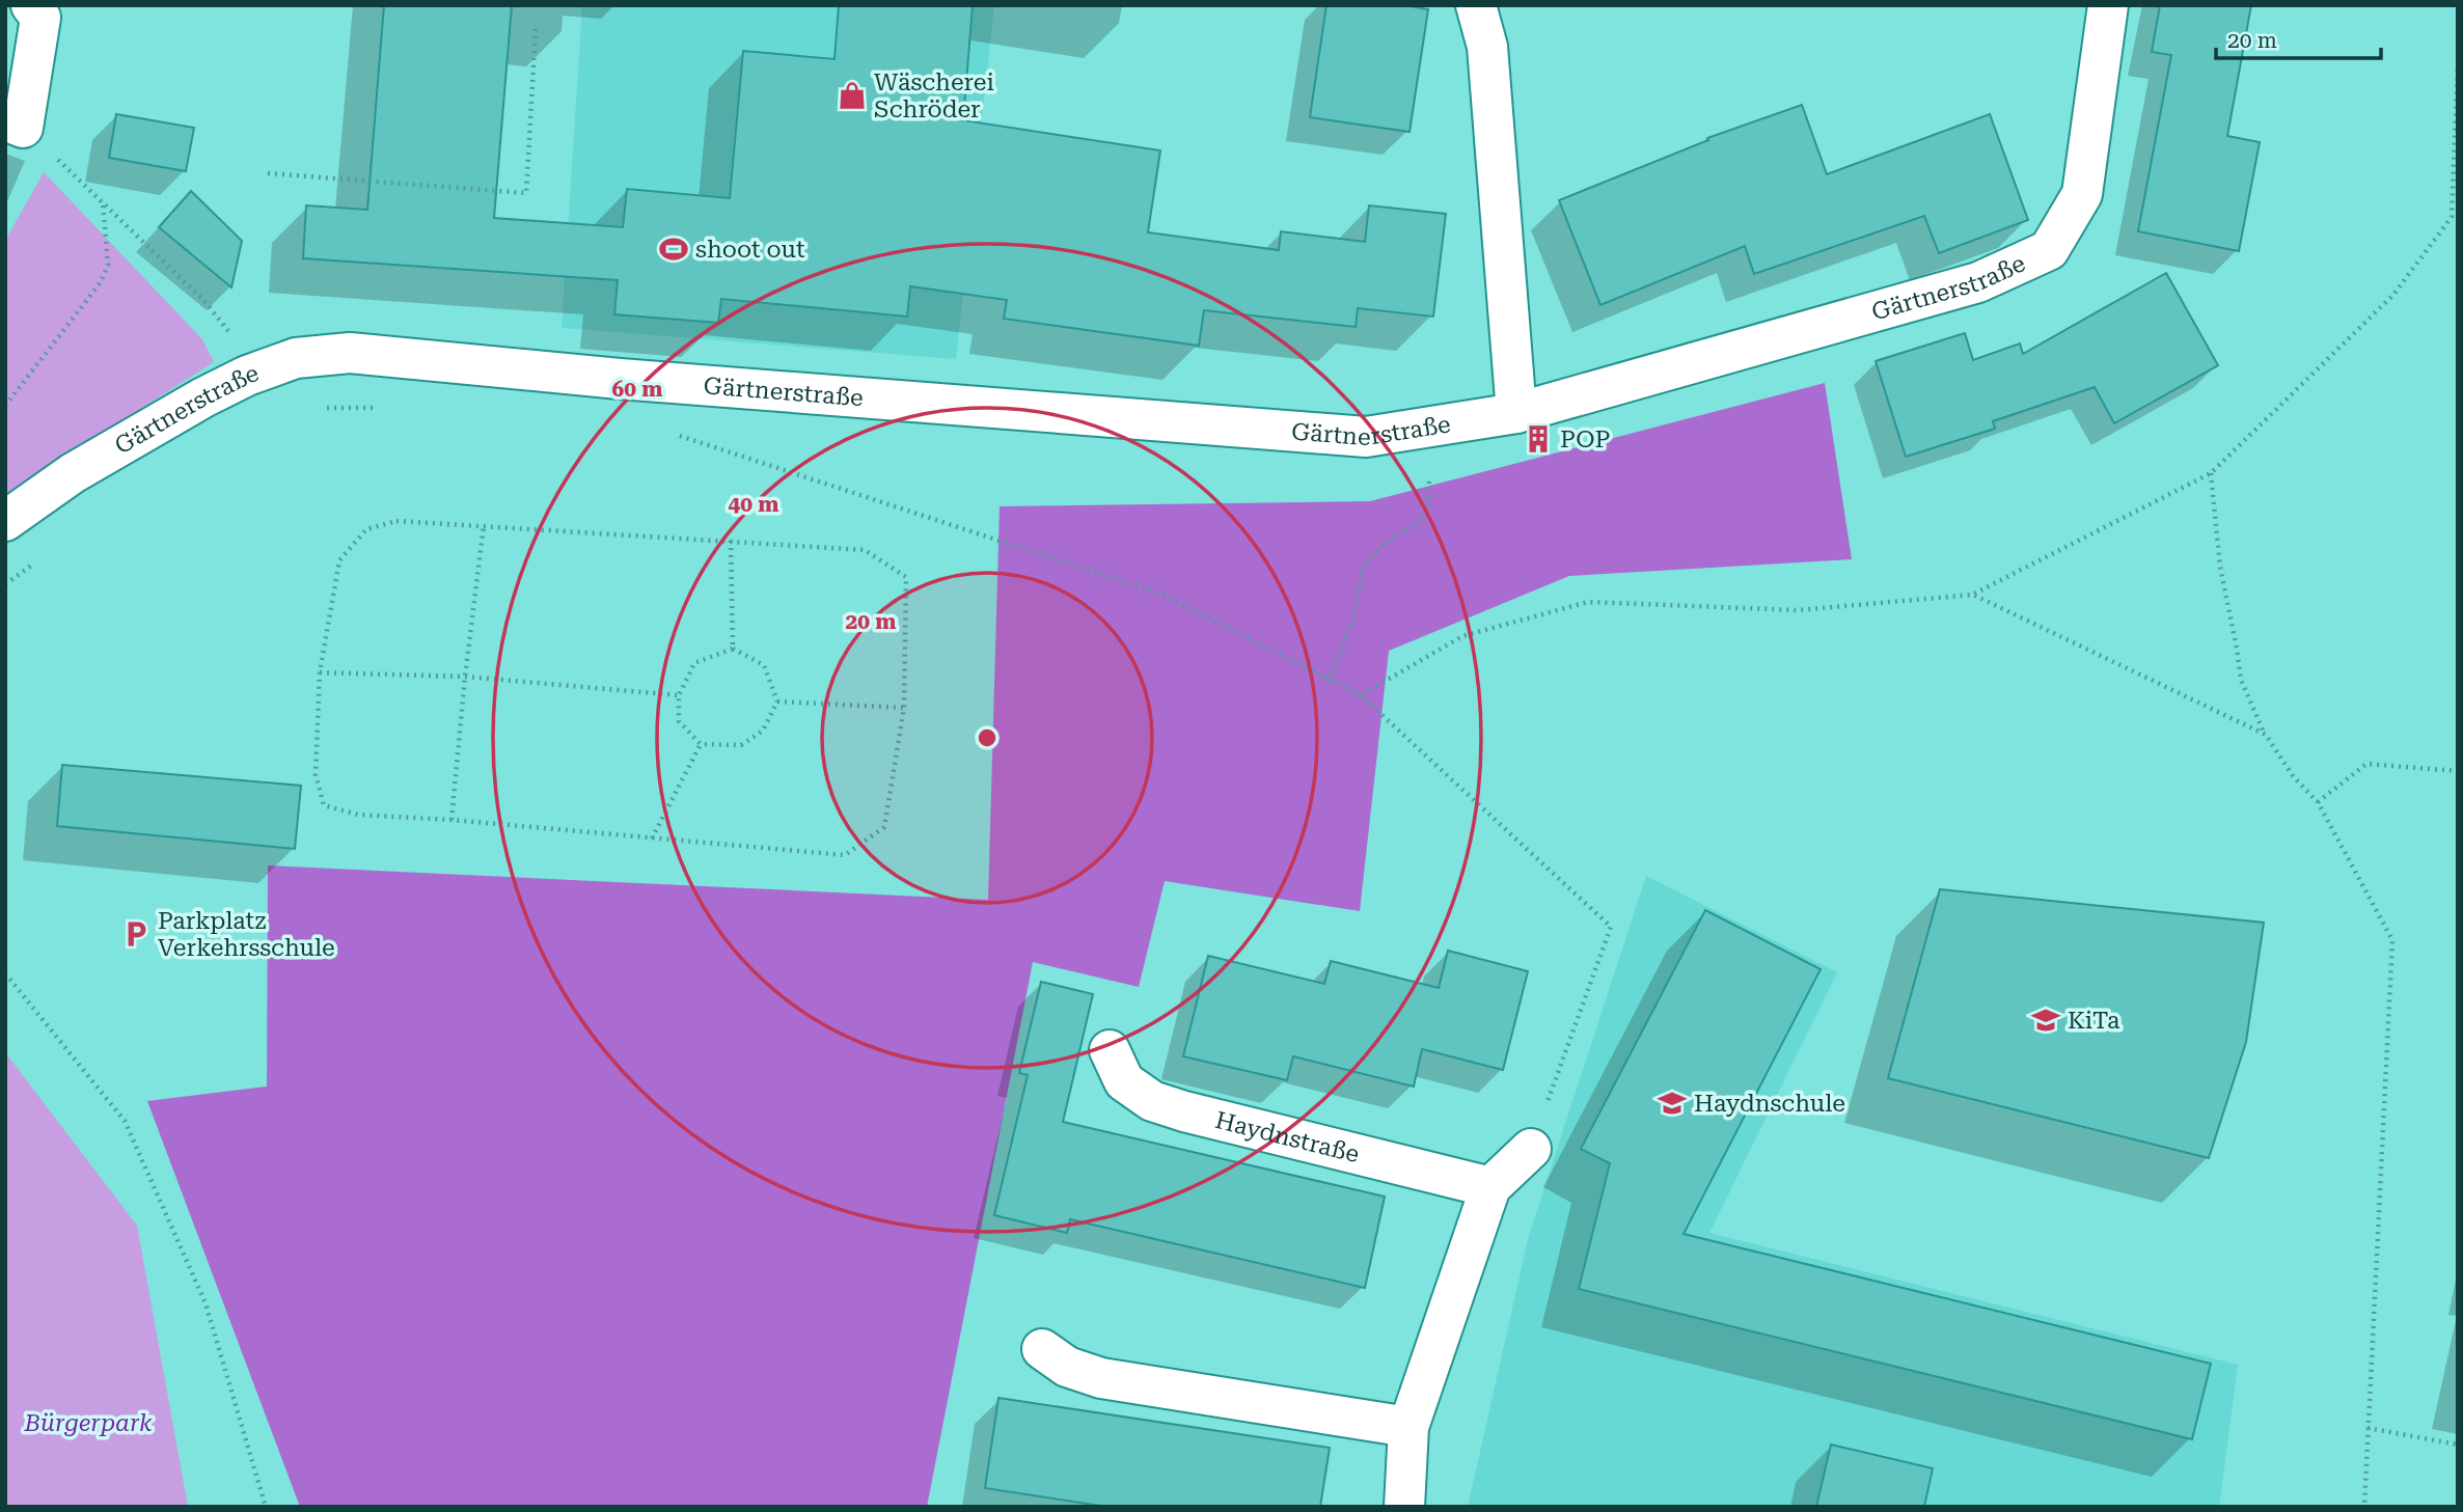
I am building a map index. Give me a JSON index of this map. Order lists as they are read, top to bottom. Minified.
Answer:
{"streets":{"street":["Gärtnerstraße","Haydnstraße"]},"parks":["Bürgerpark"],"places":{"shop":["Wäscherei Schröder"],"sports":["shoot out"],"building":["POP"],"parking":["Parkplatz Verkehrsschule"],"school or university":["KiTa","Haydnschule"]},"scale_bar":"20 m","rings":["60 m","40 m","20 m"]}
